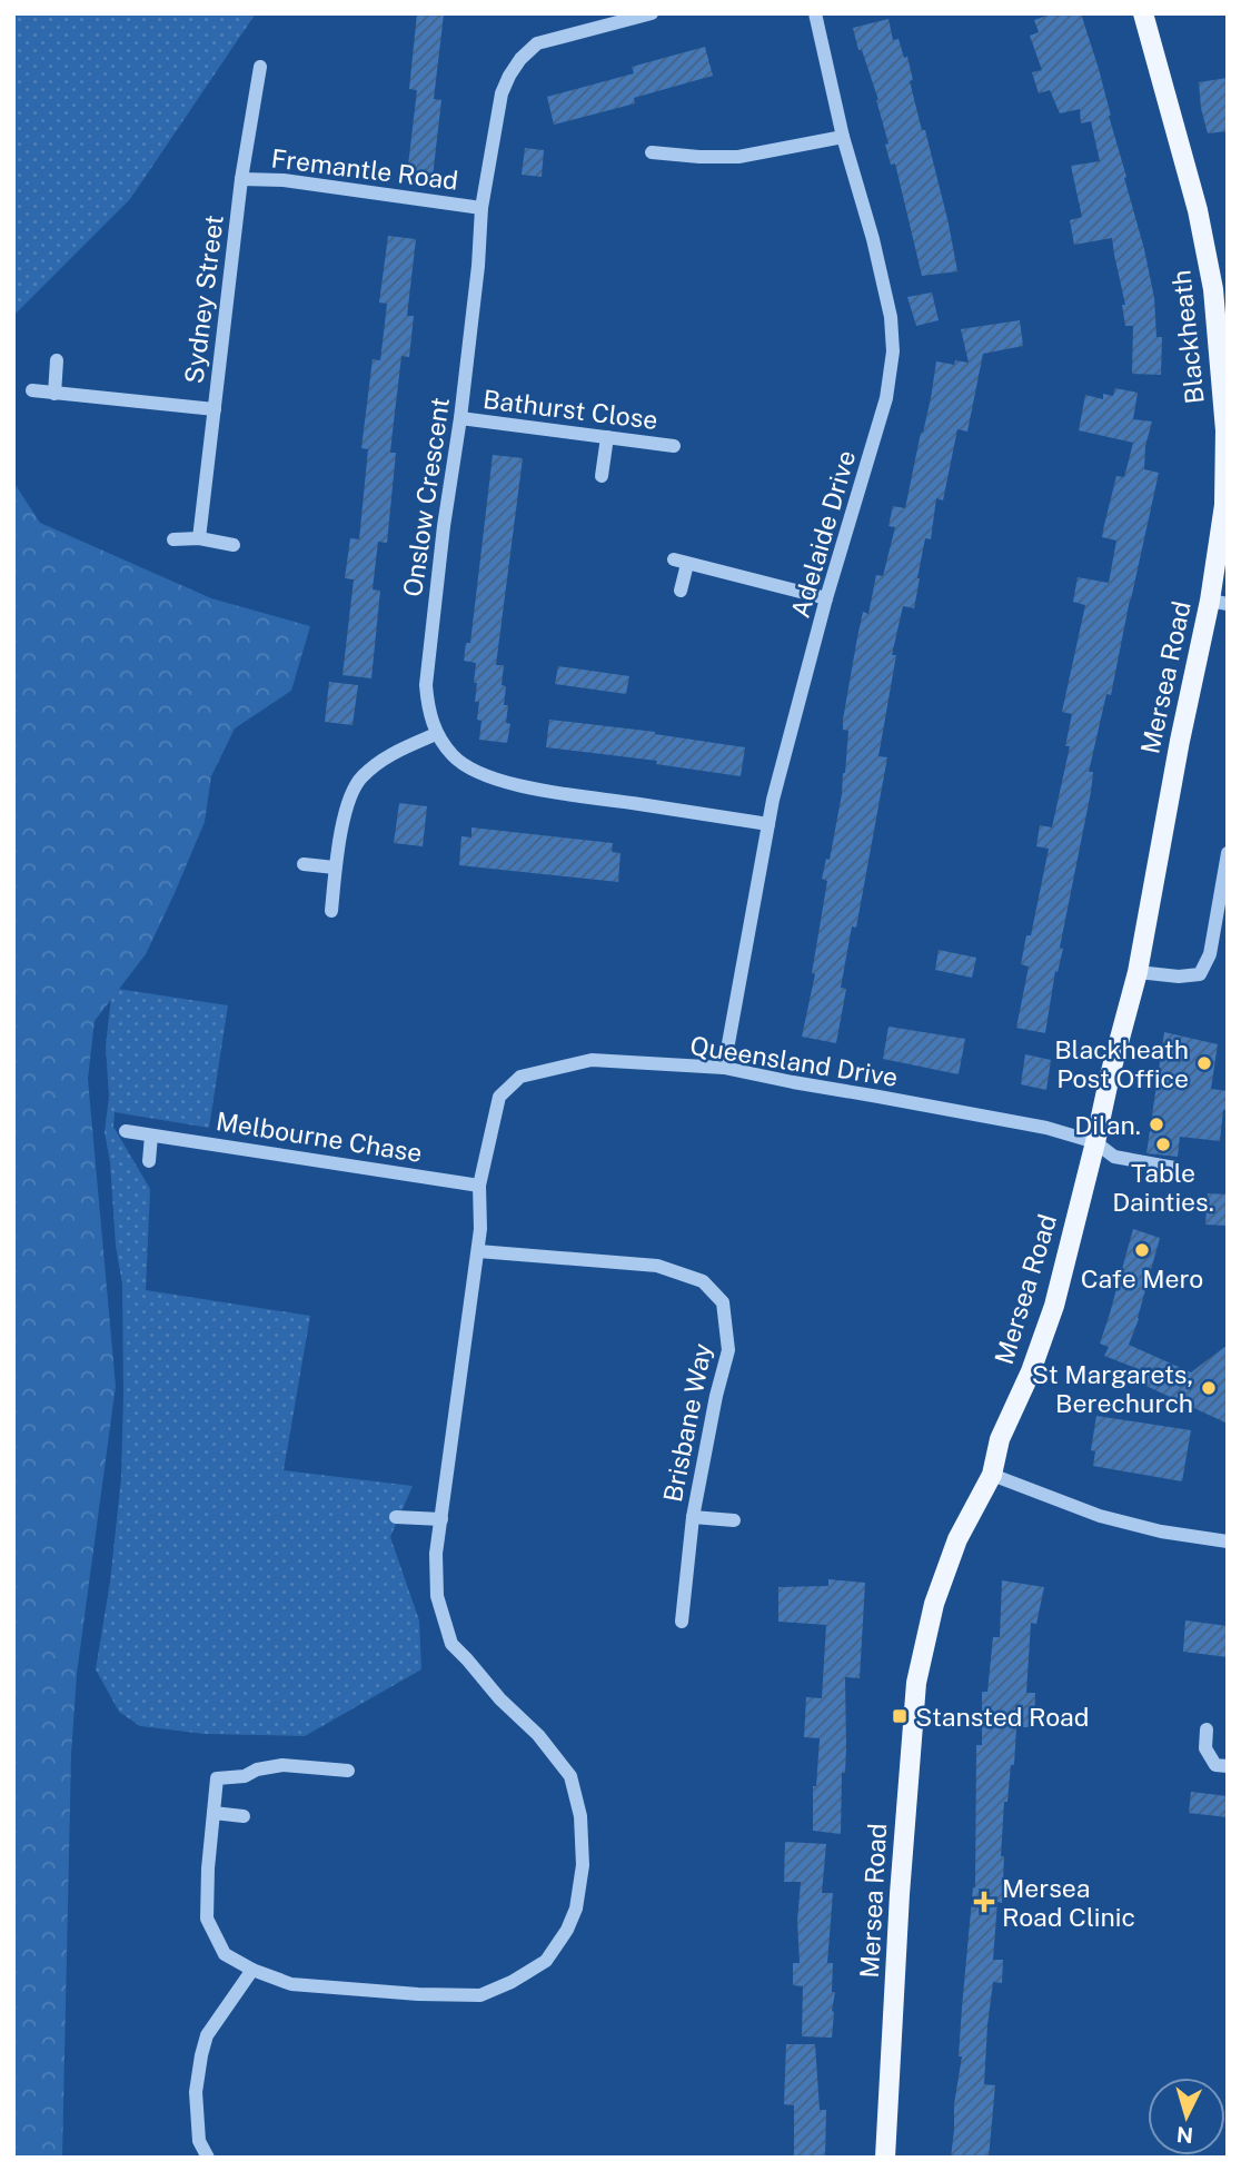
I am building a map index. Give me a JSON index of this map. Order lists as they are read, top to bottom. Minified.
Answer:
{"streets":{"main road":["Blackheath","Mersea Road"],"street":["Fremantle Road","Sydney Street","Bathurst Close","Onslow Crescent","Adelaide Drive","Queensland Drive","Melbourne Chase","Brisbane Way"]},"crossings":[["Fremantle Road","Sydney Street"],["Fremantle Road","Onslow Crescent"],["Blackheath","Mersea Road"],["Bathurst Close","Onslow Crescent"],["Onslow Crescent","Adelaide Drive"],["Adelaide Drive","Queensland Drive"],["Mersea Road","Queensland Drive"],["Queensland Drive","Melbourne Chase"],["Queensland Drive","Brisbane Way"]],"places":{"other":["Blackheath Post Office","Dilan.","Table Dainties.","Cafe Mero","St Margarets, Berechurch"],"transit":["Stansted Road"],"health":["Mersea Road Clinic"]},"north":"bottom"}
